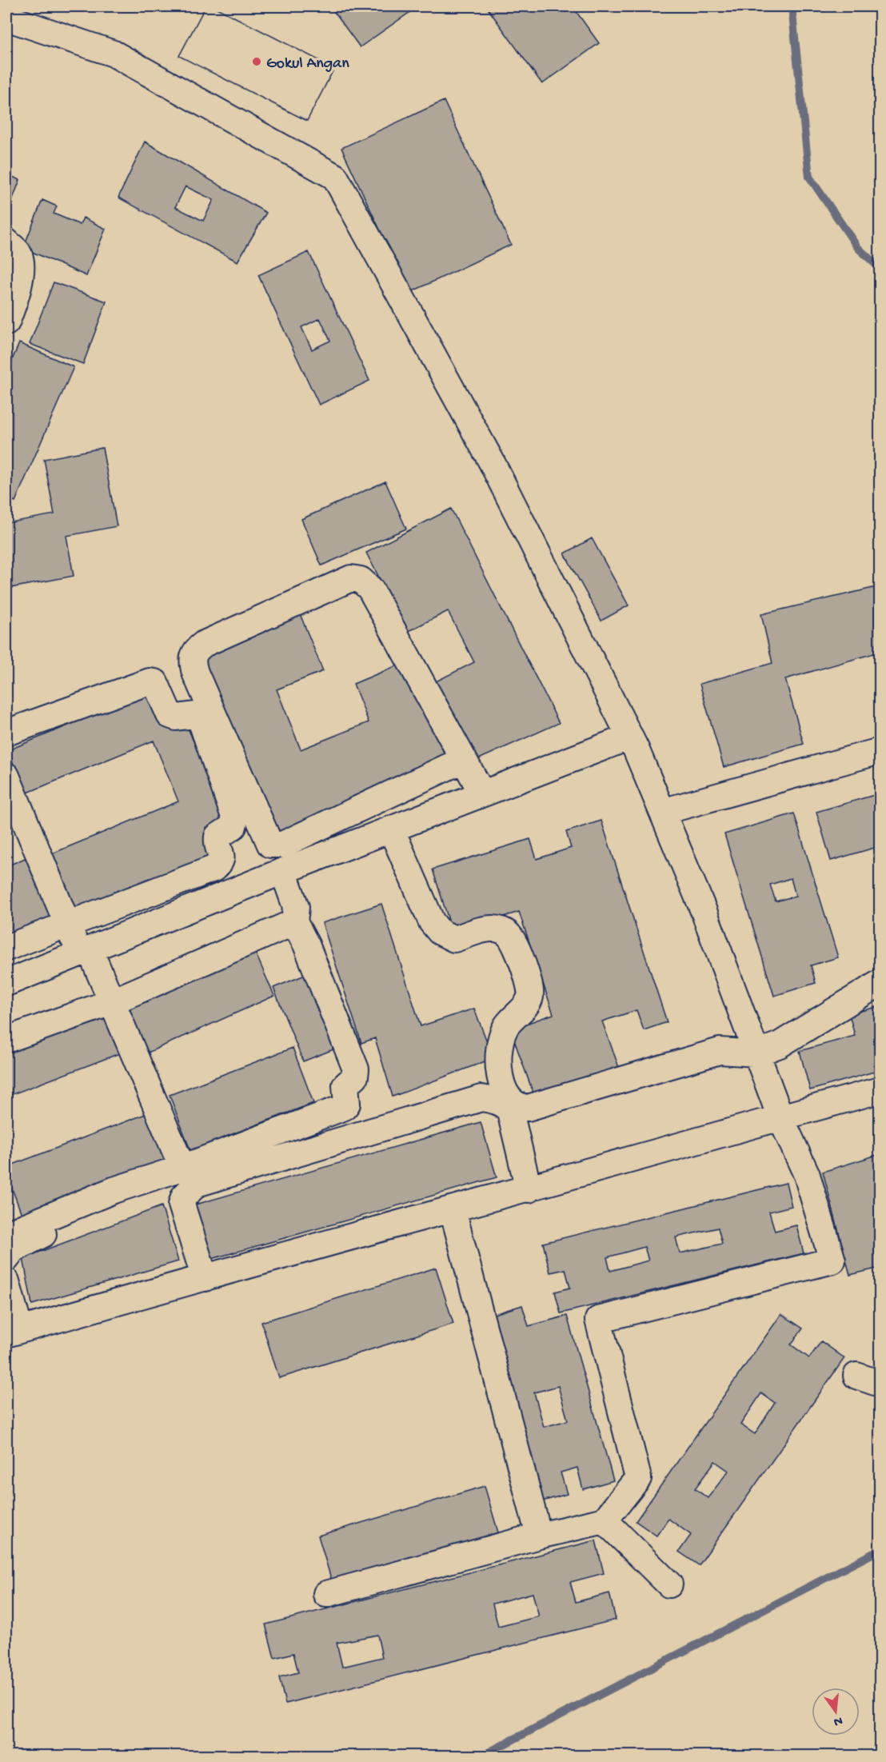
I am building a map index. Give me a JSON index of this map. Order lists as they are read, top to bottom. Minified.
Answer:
{"places":["Gokul Angan"],"north":"bottom"}
